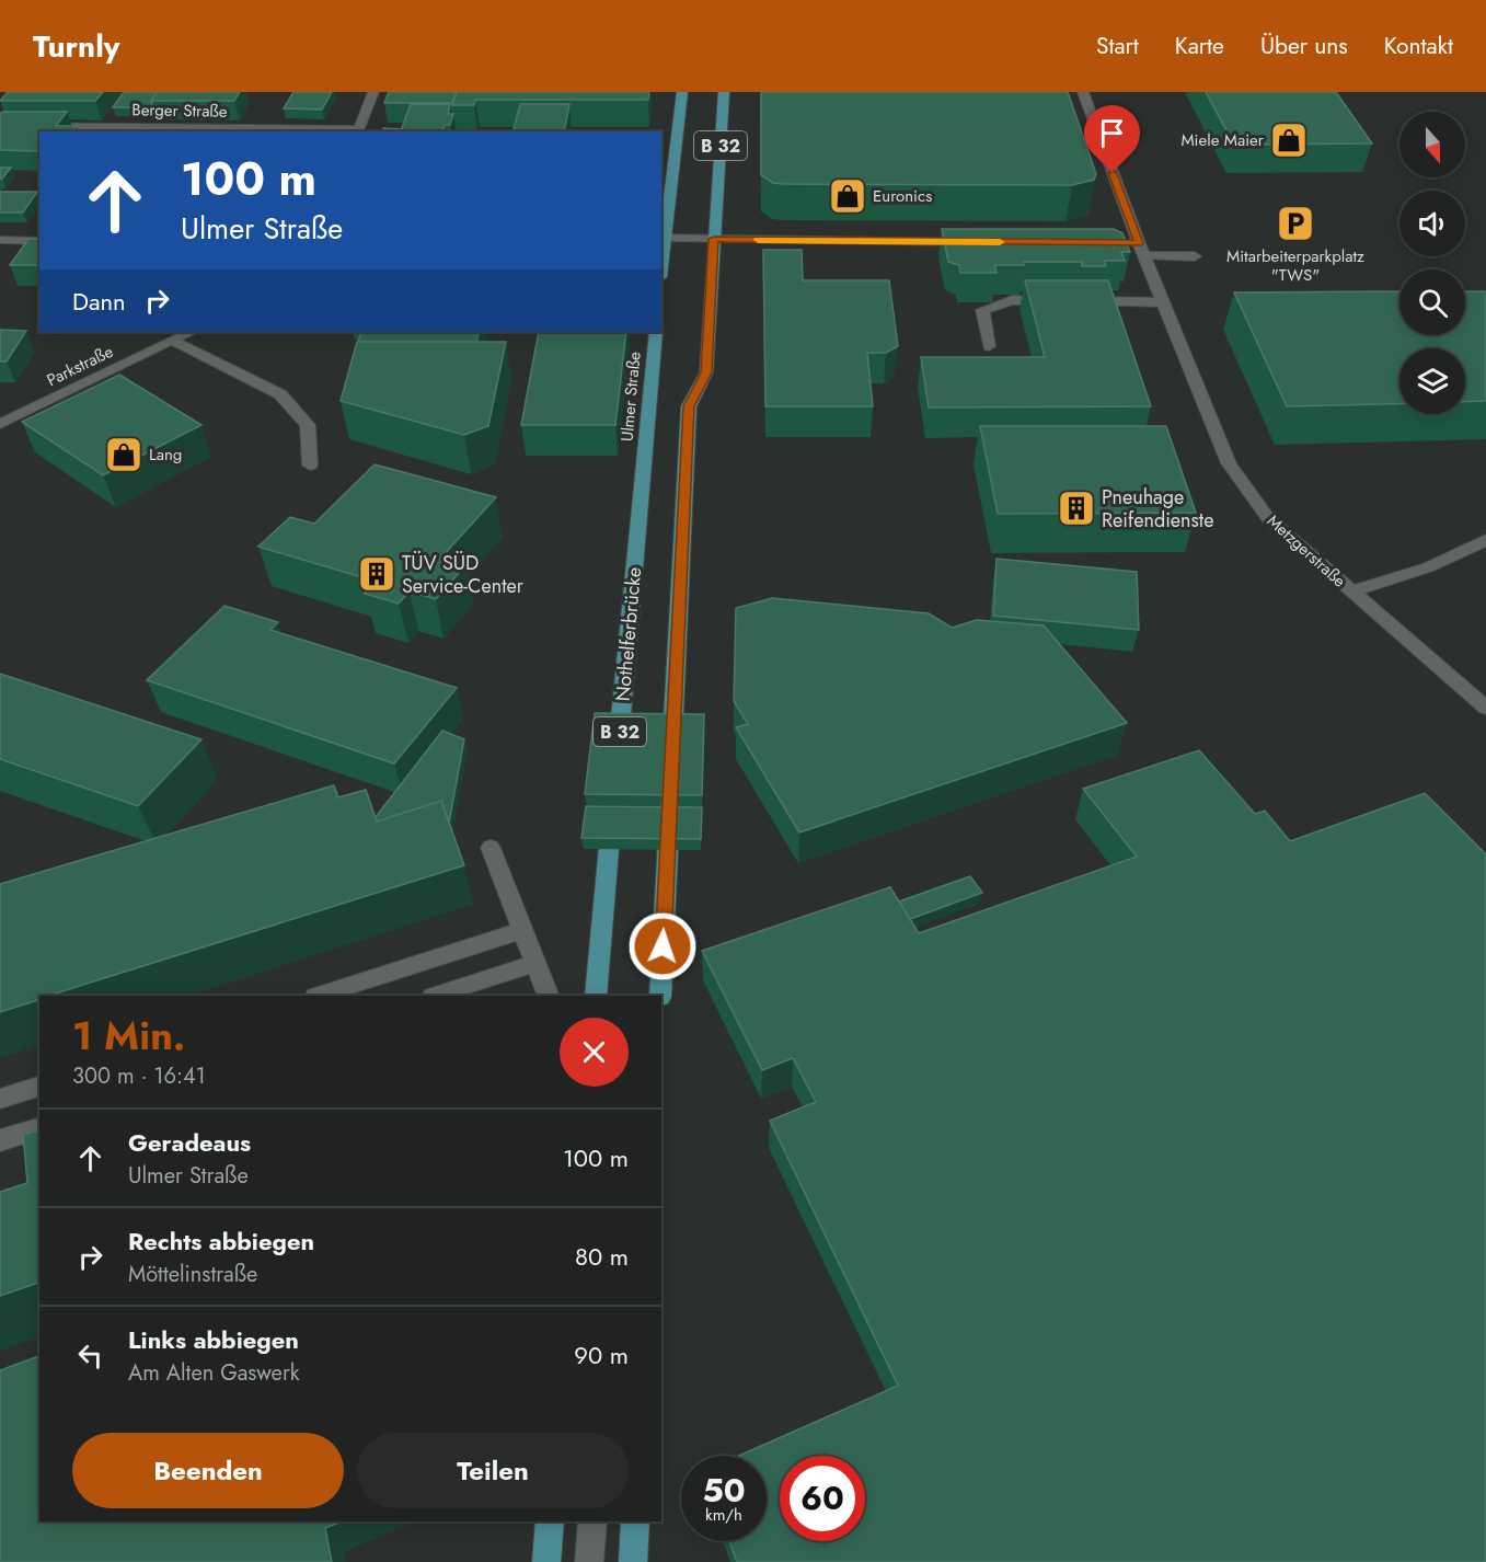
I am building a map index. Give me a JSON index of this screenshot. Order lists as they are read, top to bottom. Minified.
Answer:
{"streets":{"main road":["B 32","Ulmer Straße","Nothelferbrücke"],"street":["Berger Straße","Parkstraße","Metzgerstraße"]},"crossings":[["Ulmer Straße","Nothelferbrücke"]],"places":{"shop":["Miele Maier","Euronics","Lang"],"parking":["Mitarbeiterparkplatz \"TWS\""],"building":["Pneuhage Reifendienste","TÜV SÜD Service-Center"]},"north":"bottom","page":{"header":"Turnly","nav":["Start","Karte","Über uns","Kontakt"],"turn":["100 m","Ulmer Straße"],"then":"Dann","heading":["1 Min.","300 m · 16:41"],"list":[{"name":"Geradeaus","note":"Ulmer Straße","value":"100 m"},{"name":"Rechts abbiegen","note":"Möttelinstraße","value":"80 m"},{"name":"Links abbiegen","note":"Am Alten Gaswerk","value":"90 m"}],"buttons":["Beenden","Teilen"],"speed":"50 km/h","limit":"60"}}
